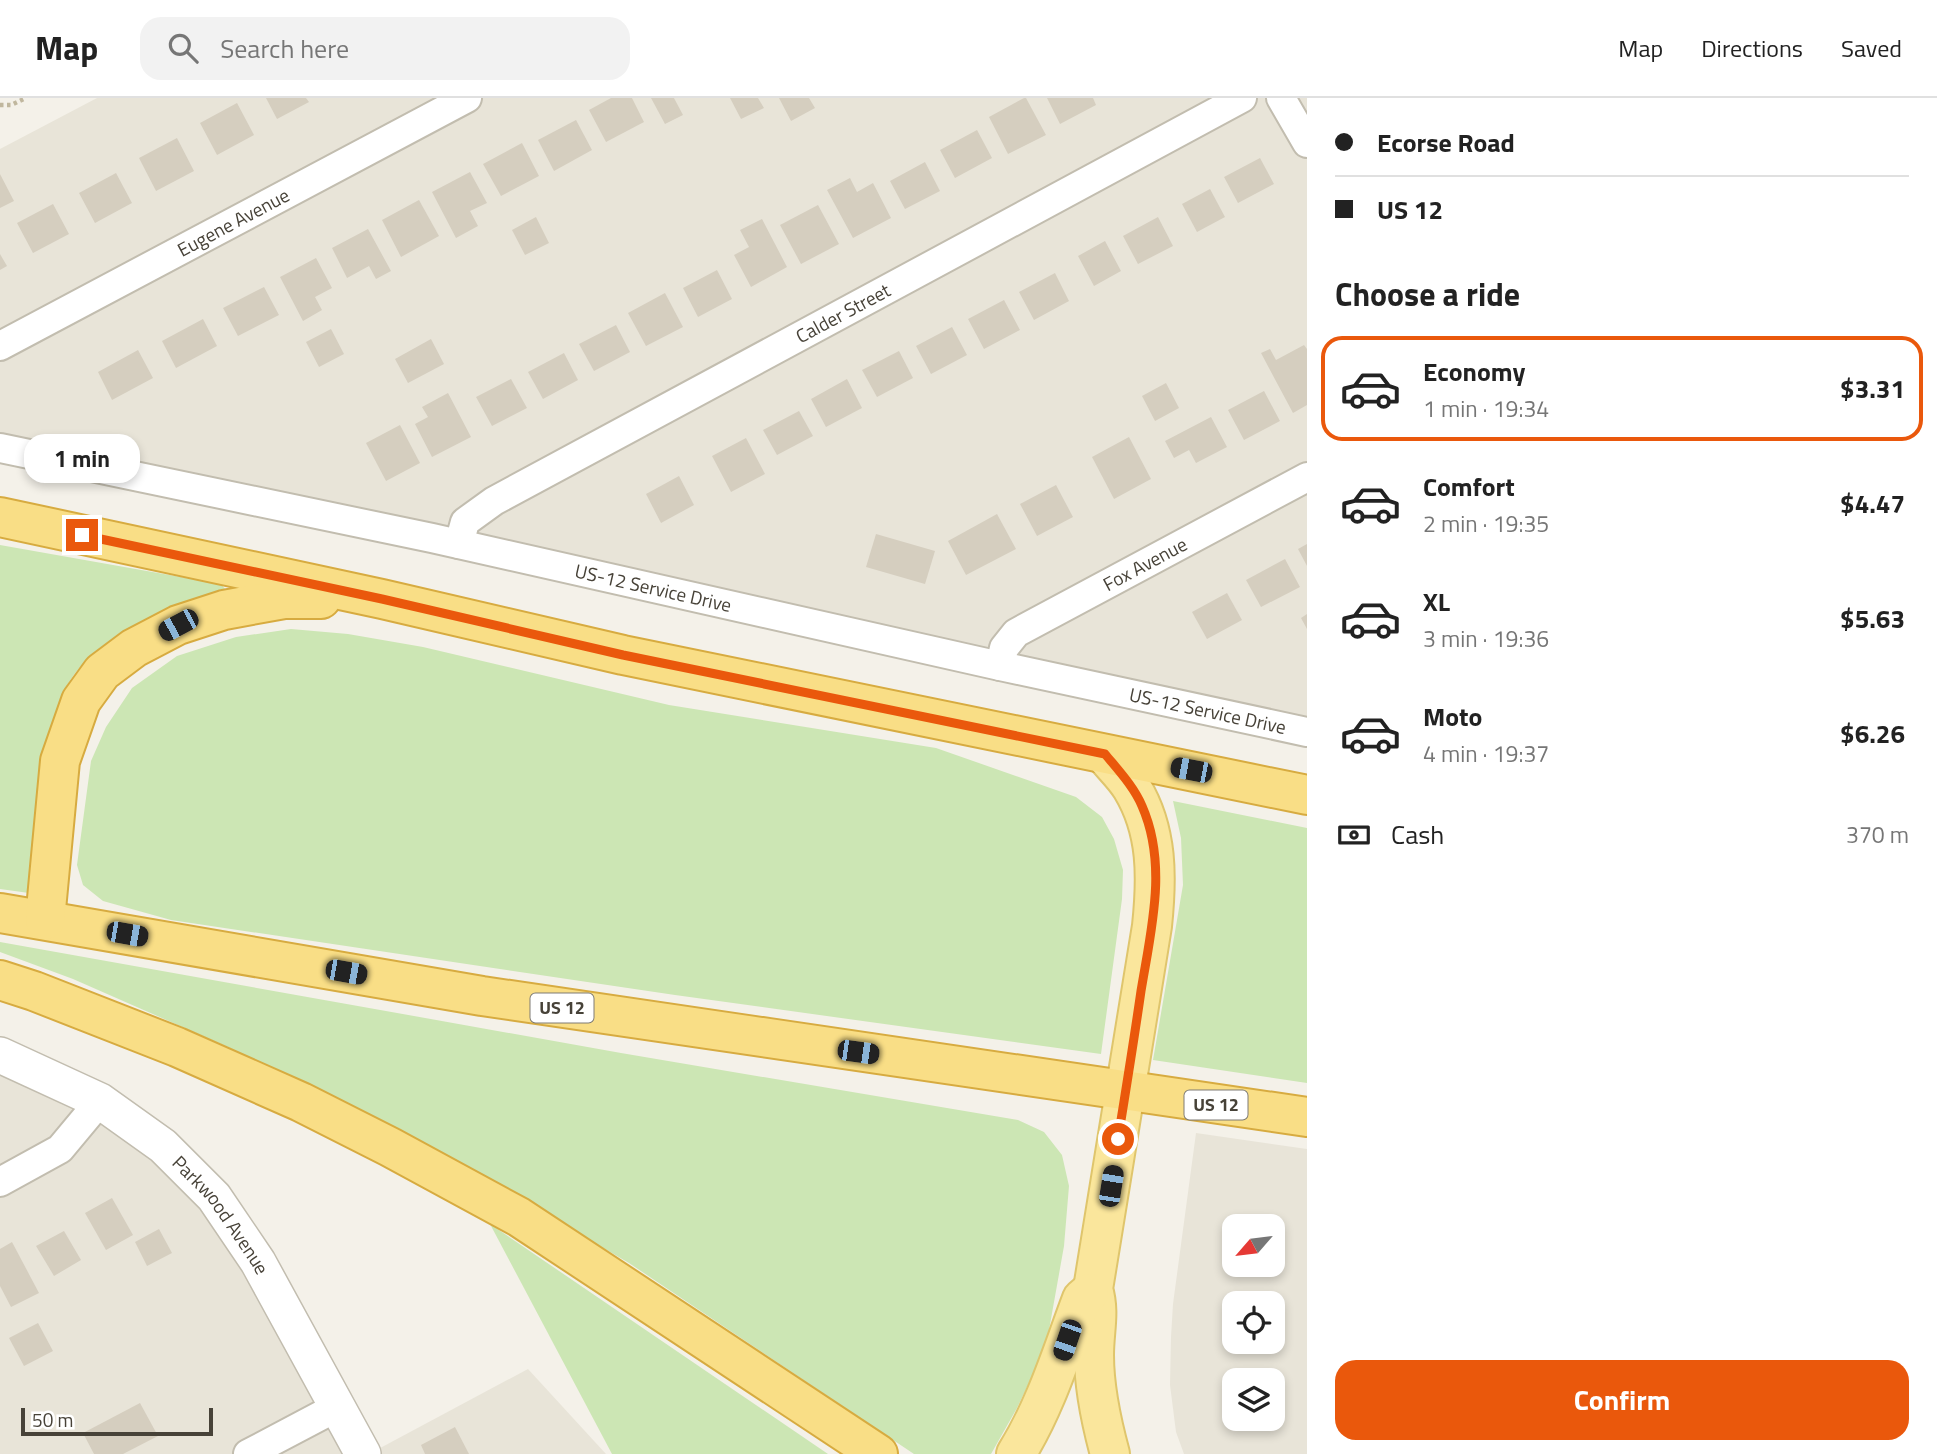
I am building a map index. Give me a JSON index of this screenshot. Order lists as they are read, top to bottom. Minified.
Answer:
{"streets":{"highway":["US 12"],"street":["Eugene Avenue","Calder Street","Fox Avenue","US-12 Service Drive","Parkwood Avenue"]},"crossings":[["Calder Street","US-12 Service Drive"],["Fox Avenue","US-12 Service Drive"]],"scale_bar":"50 m","north":"bottom left","page":{"header":"Map","search":"Search here","nav":["Map","Directions","Saved"],"banner":["Ecorse Road","US 12"],"heading":"Choose a ride","list":[{"name":"Economy","note":"1 min · 19:34","value":"$3.31"},{"name":"Comfort","note":"2 min · 19:35","value":"$4.47"},{"name":"XL","note":"3 min · 19:36","value":"$5.63"},{"name":"Moto","note":"4 min · 19:37","value":"$6.26"}],"bubble":"1 min","pay":["Cash","370 m"],"buttons":"Confirm","scale":"50 m"}}
